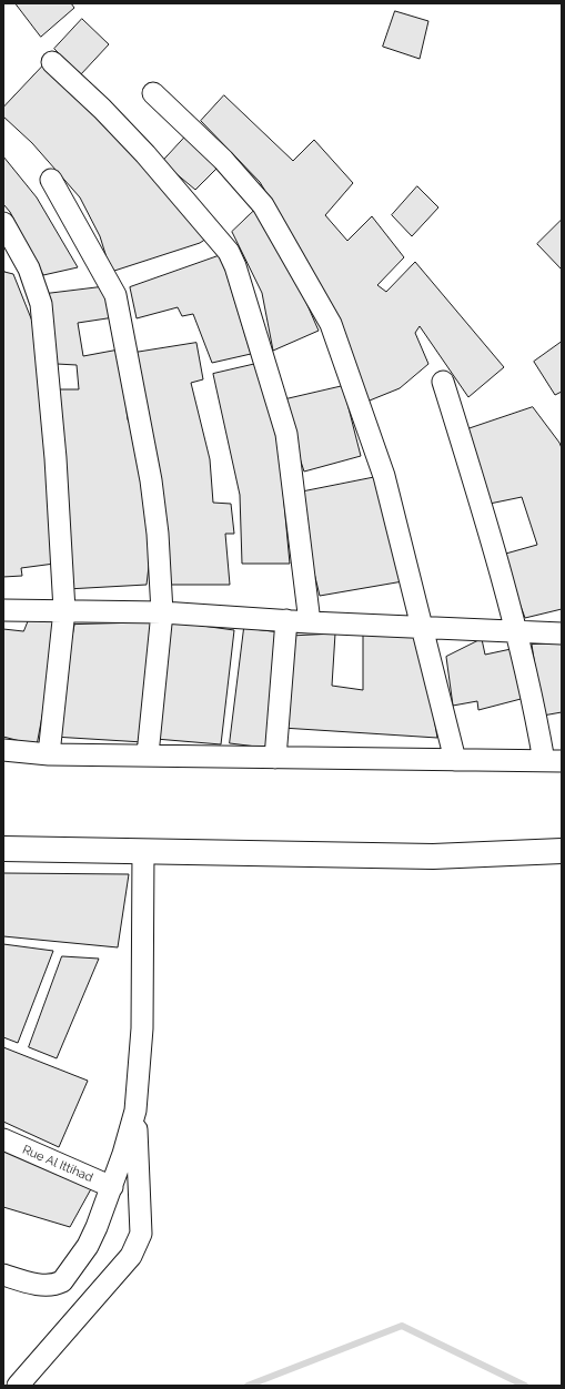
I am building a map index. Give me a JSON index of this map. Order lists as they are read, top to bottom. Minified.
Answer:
{"streets":{"street":["Rue Al Ittihad"]}}
